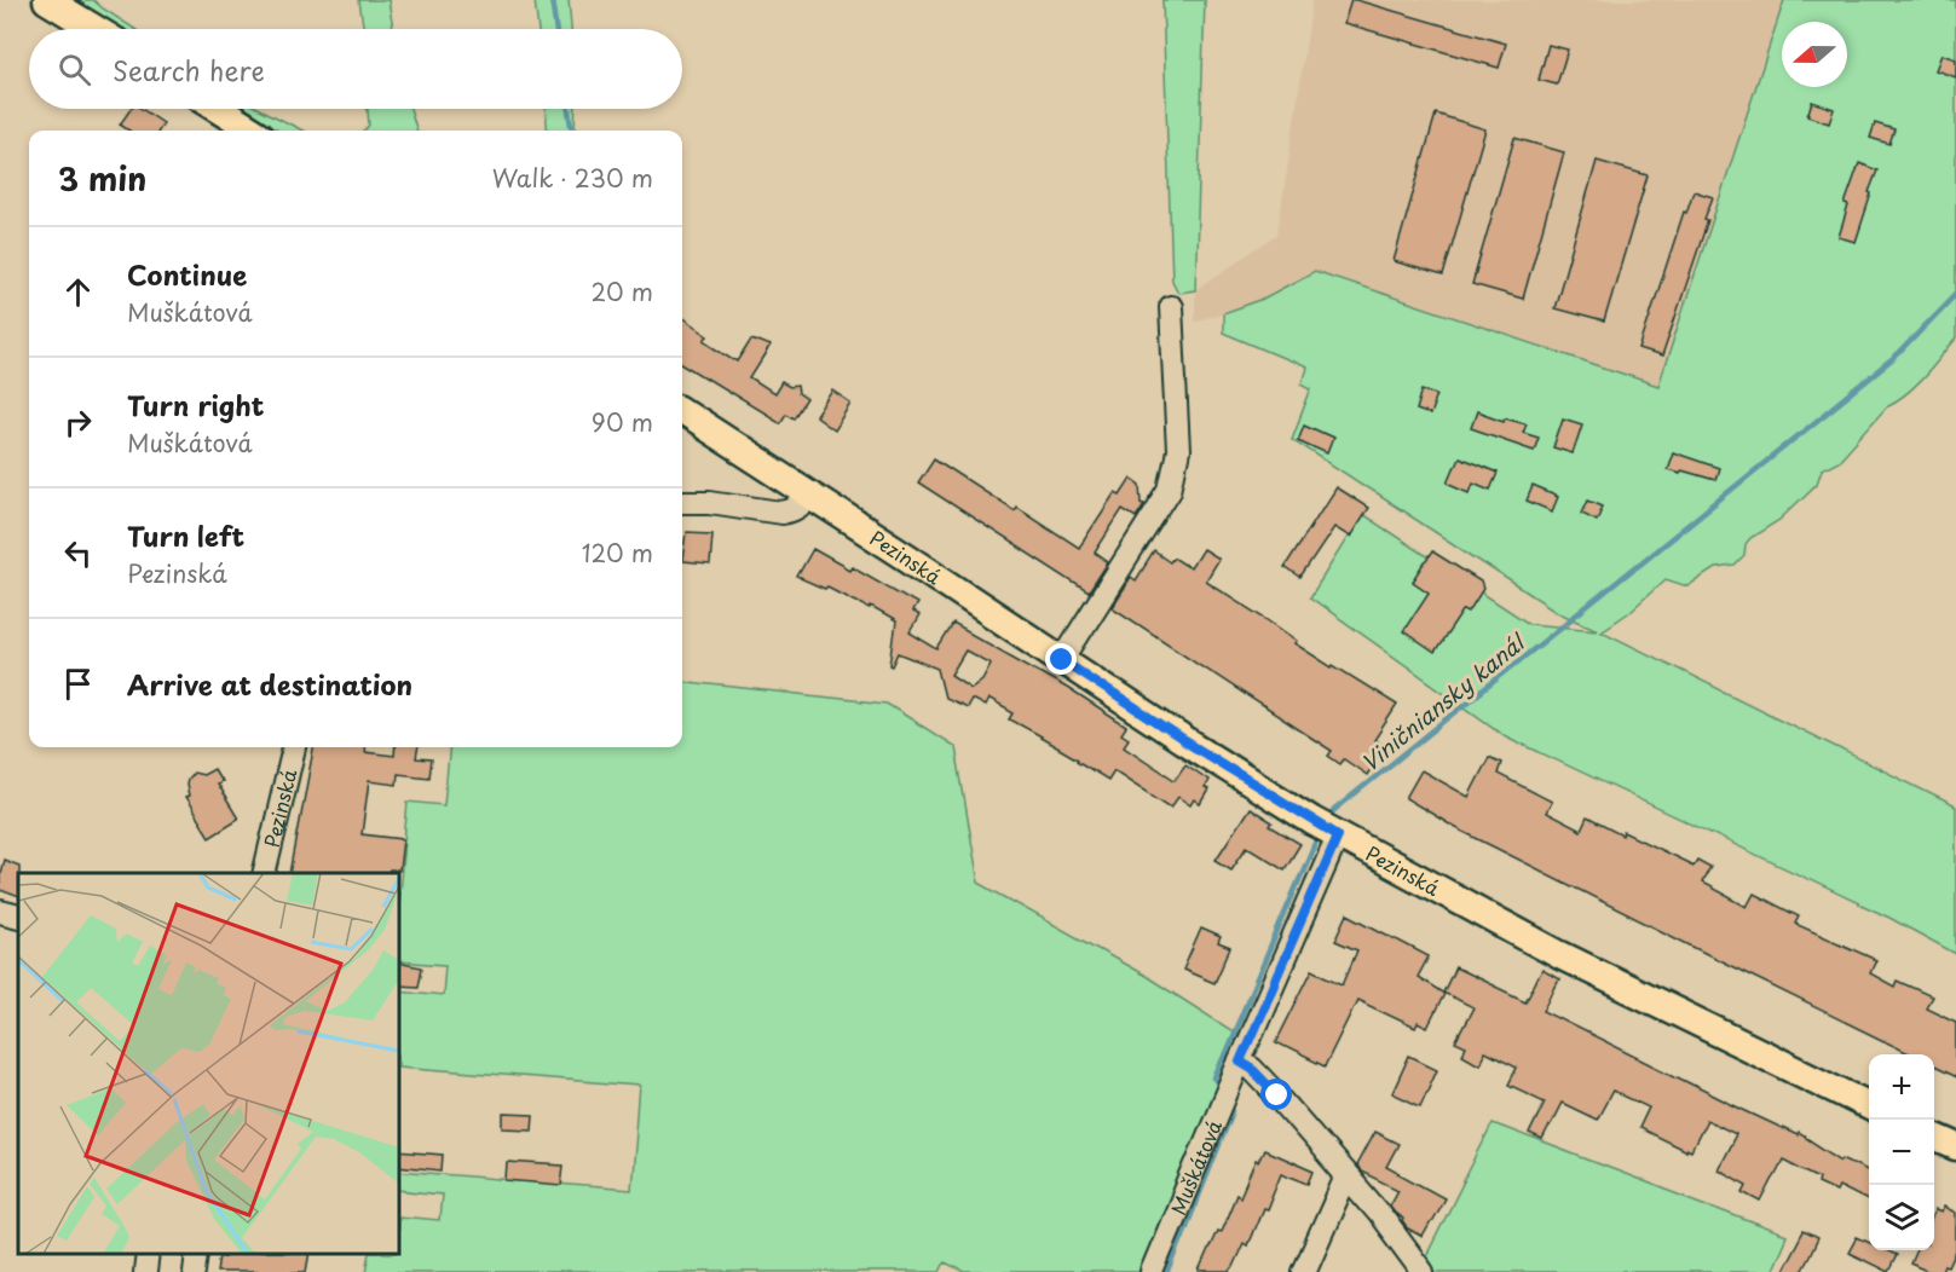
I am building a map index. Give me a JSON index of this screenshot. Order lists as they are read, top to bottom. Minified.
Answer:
{"streets":{"main road":["Pezinská"],"street":["Muškátová"]},"crossings":[["Pezinská","Muškátová"]],"water":["Viničniansky kanál"],"north":"left","page":{"search":"Search here","heading":["3 min","Walk · 230 m"],"list":[["Continue","Muškátová","20 m"],["Turn right","Muškátová","90 m"],["Turn left","Pezinská","120 m"],"Arrive at destination"],"map_buttons":["+","−"]}}
